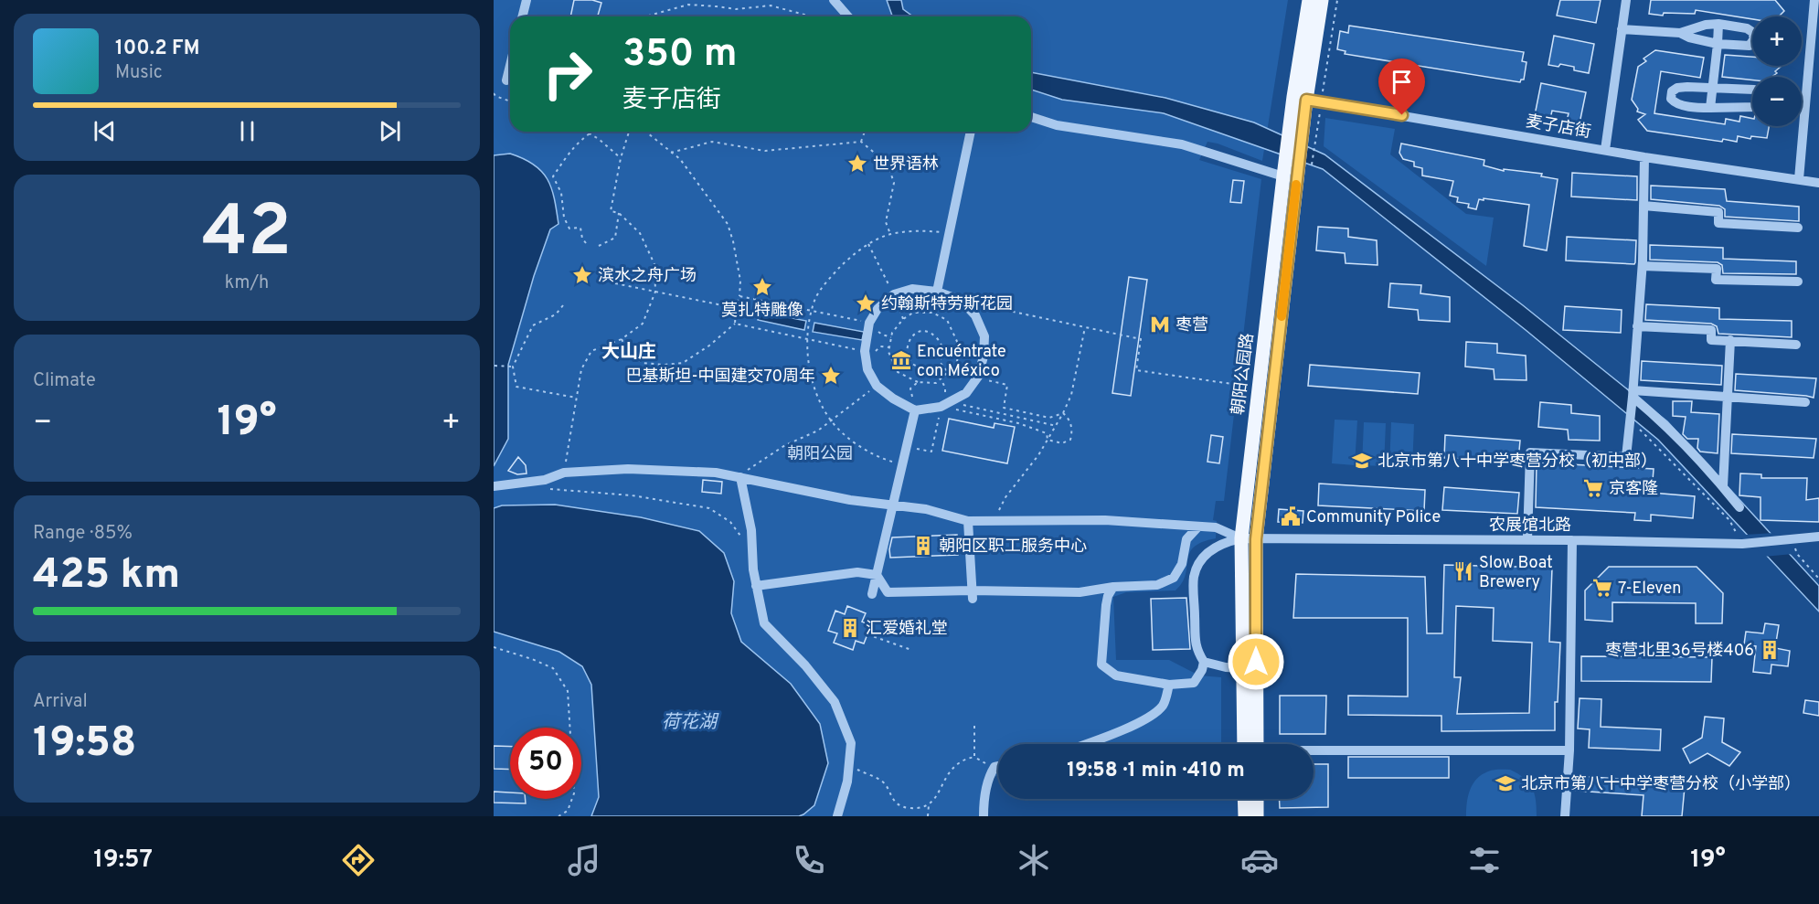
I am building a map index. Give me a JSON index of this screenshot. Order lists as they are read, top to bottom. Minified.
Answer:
{"streets":{"main road":["朝阳公园路"],"street":["麦子店街","农展馆北路"]},"crossings":[["麦子店街","朝阳公园路"],["朝阳公园路","农展馆北路"]],"districts":["大山庄"],"water":["荷花湖"],"parks":["朝阳公园"],"places":{"place":["世界语林","滨水之舟广场","莫扎特雕像","约翰斯特劳斯花园","巴基斯坦-中国建交70周年"],"metro station":["枣营"],"museum":["Encuéntrate con México"],"school or university":["北京市第八十中学枣营分校（初中部）","北京市第八十中学枣营分校（小学部）"],"supermarket":["京客隆","7-Eleven"],"public building":["Community Police"],"building":["朝阳区职工服务中心","汇爱婚礼堂","枣营北里36号楼406"],"restaurant":["Slow Boat Brewery"]},"page":{"map_buttons":["+","−"],"turn":["350 m","麦子店街"],"song":["100.2 FM","Music"],"tile":[["42","km/h"],"Climate",["Range · 85%","425 km"],["Arrival","19:58"]],"heat":["−","19°","+"],"limit":"50","trip":"19:58 · 1 min · 410 m","tabs":["19:57","19°"]}}
